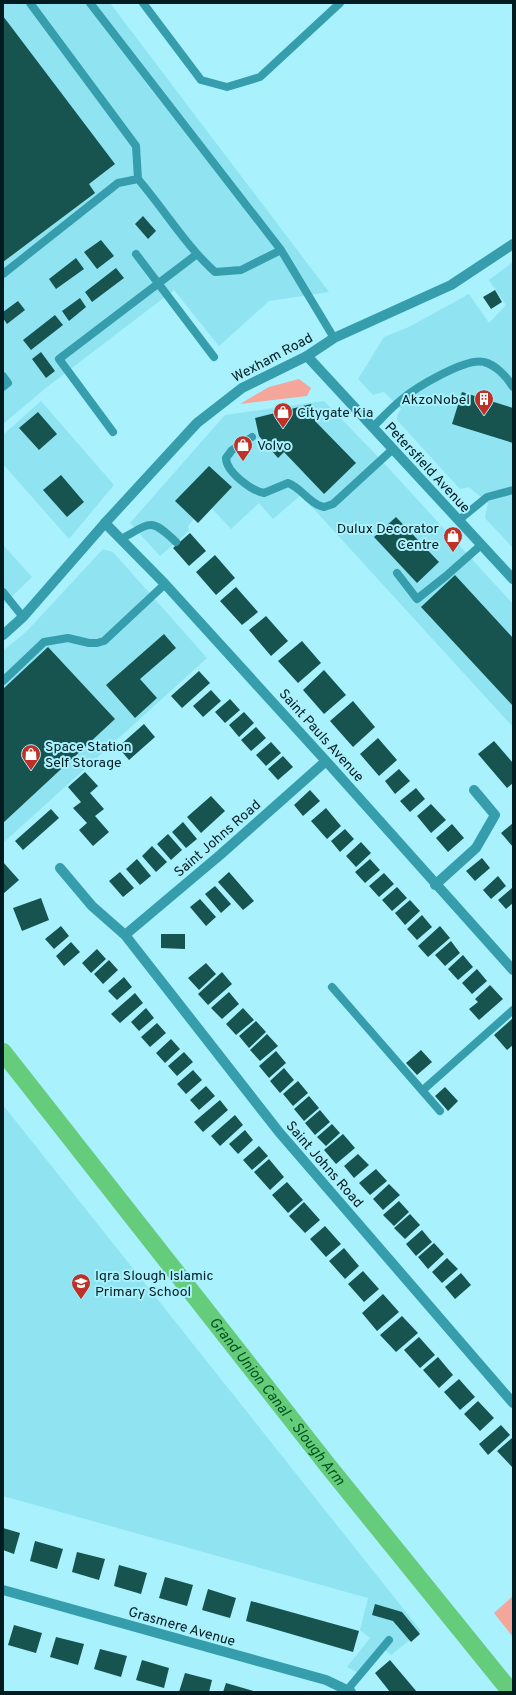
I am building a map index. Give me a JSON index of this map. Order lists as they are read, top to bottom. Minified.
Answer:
{"streets":{"street":["Wexham Road","Petersfield Avenue","Saint Pauls Avenue","Saint Johns Road","Grasmere Avenue"]},"crossings":[["Wexham Road","Petersfield Avenue"],["Wexham Road","Saint Pauls Avenue"],["Saint Pauls Avenue","Saint Johns Road"]],"water":["Grand Union Canal - Slough Arm"],"places":{"building":["AkzoNobel"],"shop":["Citygate Kia","Volvo","Dulux Decorator Centre","Space Station Self Storage"],"school or university":["Iqra Slough Islamic Primary School"]}}
